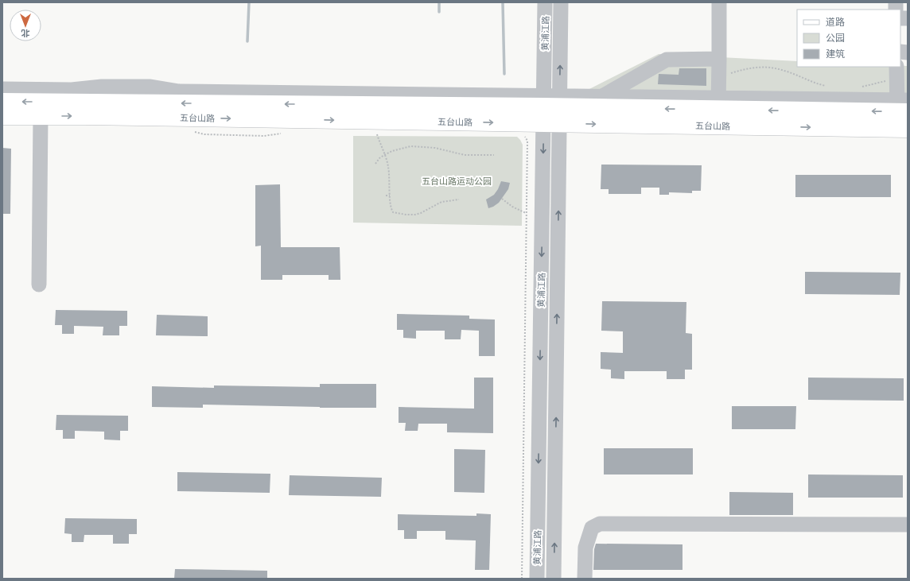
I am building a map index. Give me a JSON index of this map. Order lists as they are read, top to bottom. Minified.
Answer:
{"streets":{"main road":["五台山路"],"street":["黄浦江路"]},"crossings":[["黄浦江路","五台山路"]],"parks":["五台山路运动公园"],"legend":["道路","公园","建筑"],"north":"bottom"}
